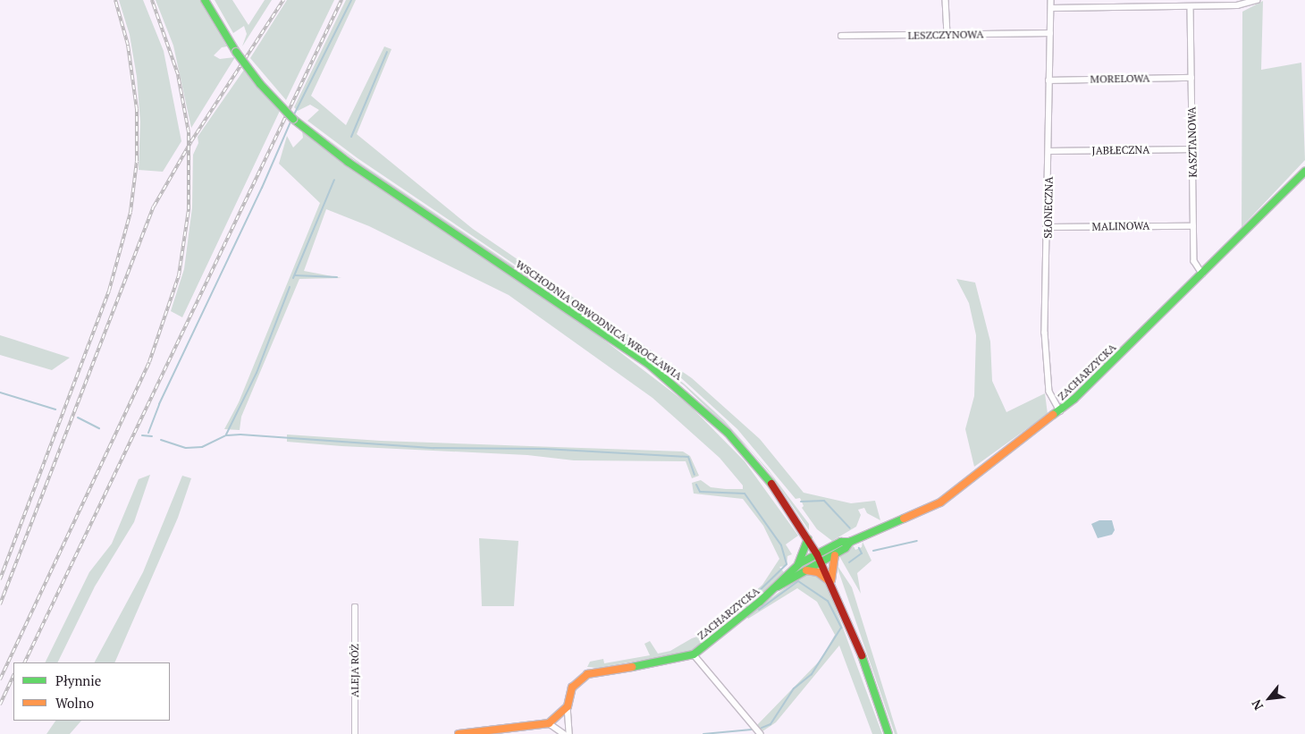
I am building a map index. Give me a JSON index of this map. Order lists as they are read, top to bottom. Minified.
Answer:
{"streets":{"street":["LESZCZYNOWA","MORELOWA","KASZTANOWA","JABŁECZNA","SŁONECZNA","MALINOWA","WSCHODNIA OBWODNICA WROCŁAWIA","ZACHARZYCKA","ALEJA RÓŻ"]},"crossings":[["LESZCZYNOWA","SŁONECZNA"],["MORELOWA","KASZTANOWA"],["MORELOWA","SŁONECZNA"],["KASZTANOWA","JABŁECZNA"],["KASZTANOWA","MALINOWA"],["KASZTANOWA","ZACHARZYCKA"],["JABŁECZNA","SŁONECZNA"],["SŁONECZNA","MALINOWA"],["SŁONECZNA","ZACHARZYCKA"],["WSCHODNIA OBWODNICA WROCŁAWIA","ZACHARZYCKA"]],"legend":["Płynnie","Wolno"],"north":"bottom left"}
